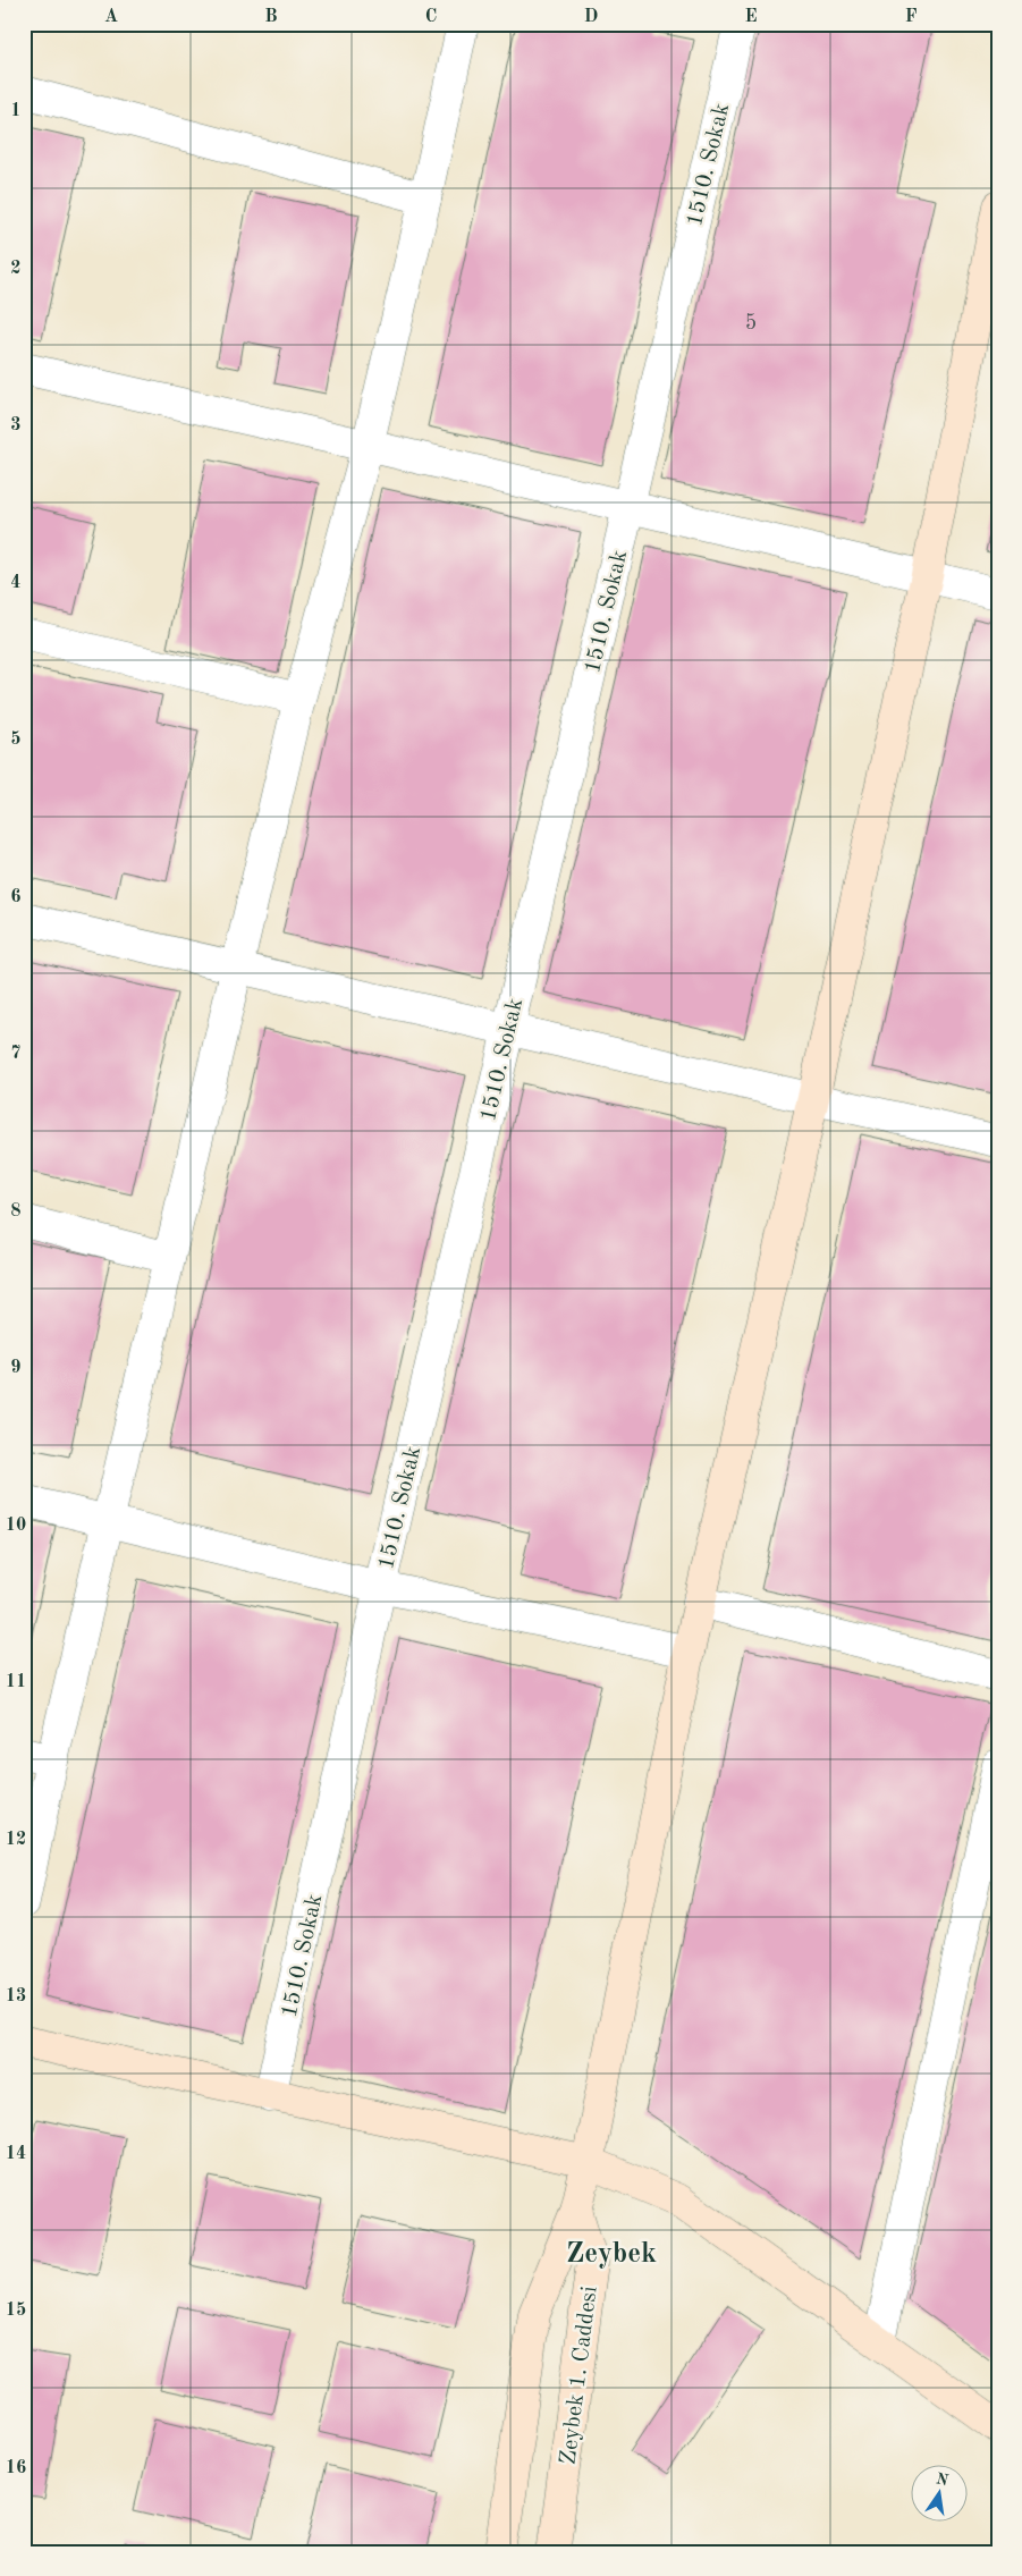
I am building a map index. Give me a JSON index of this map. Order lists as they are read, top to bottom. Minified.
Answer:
{"streets":{"street":["1510. Sokak","Zeybek 1. Caddesi"]},"districts":["Zeybek"],"house_numbers":["5"],"north":"top","grid":{"columns":["A","B","C","D","E","F"],"rows":["1","2","3","4","5","6","7","8","9","10","11","12","13","14","15","16"]}}
